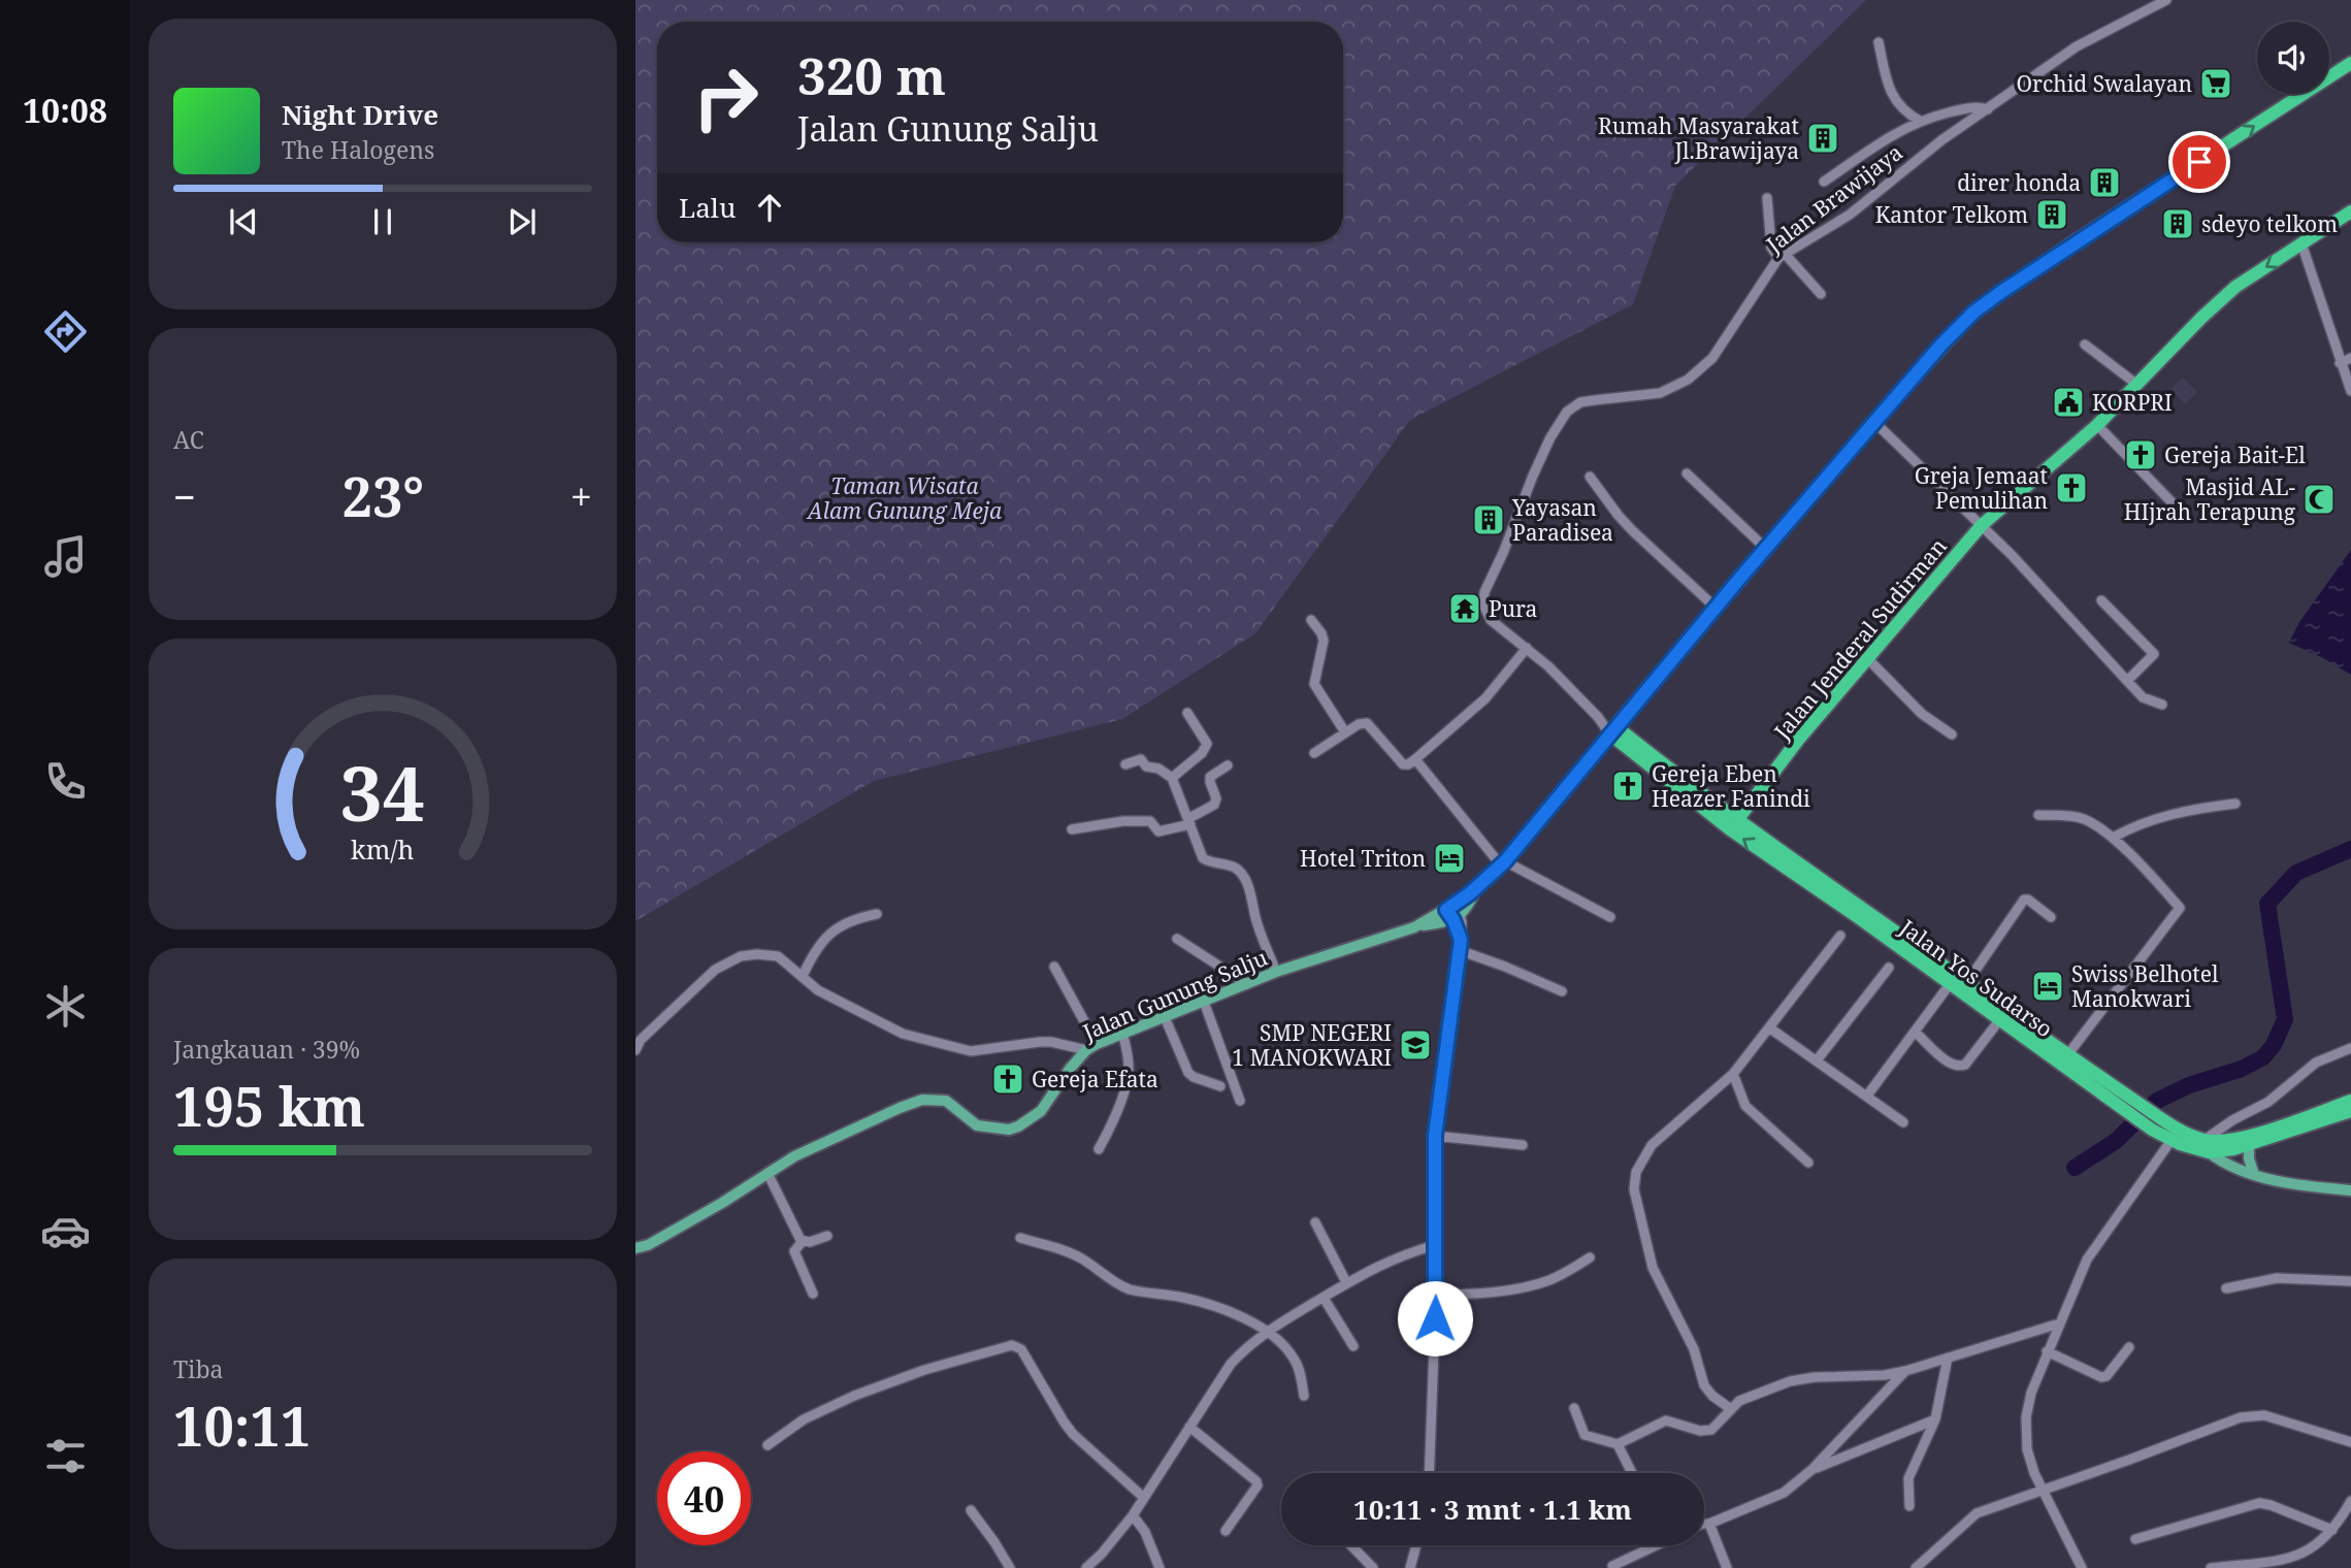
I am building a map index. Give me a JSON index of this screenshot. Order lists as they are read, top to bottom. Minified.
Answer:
{"streets":{"highway":["Jalan Jenderal Sudirman","Jalan Yos Sudarso"],"main road":["Jalan Gunung Salju"],"street":["Jalan Brawijaya"]},"crossings":[["Jalan Brawijaya","Jalan Yos Sudarso"],["Jalan Brawijaya","Jalan Gunung Salju"],["Jalan Jenderal Sudirman","Jalan Yos Sudarso"],["Jalan Yos Sudarso","Jalan Gunung Salju"]],"parks":["Taman Wisata Alam Gunung Meja"],"places":{"supermarket":["Orchid Swalayan"],"building":["Rumah Masyarakat Jl.Brawijaya","direr honda","Kantor Telkom","sdeyo telkom","Yayasan Paradisea"],"public building":["KORPRI"],"church":["Gereja Bait-El","Greja Jemaat Pemulihan","Gereja Eben Heazer Fanindi","Gereja Efata"],"mosque":["Masjid AL- HIjrah Terapung"],"temple":["Pura"],"hotel":["Hotel Triton","Swiss Belhotel Manokwari"],"school or university":["SMP NEGERI 1 MANOKWARI"]},"page":{"tabs":"10:08","turn":["320 m","Jalan Gunung Salju"],"song":["Night Drive","The Halogens"],"then":"Lalu","tile":["AC",["Jangkauan · 39%","195 km"],["Tiba","10:11"]],"heat":["−","23°","+"],"limit":"40","trip":"10:11 · 3 mnt · 1.1 km","gauge":["34","km/h"]}}
